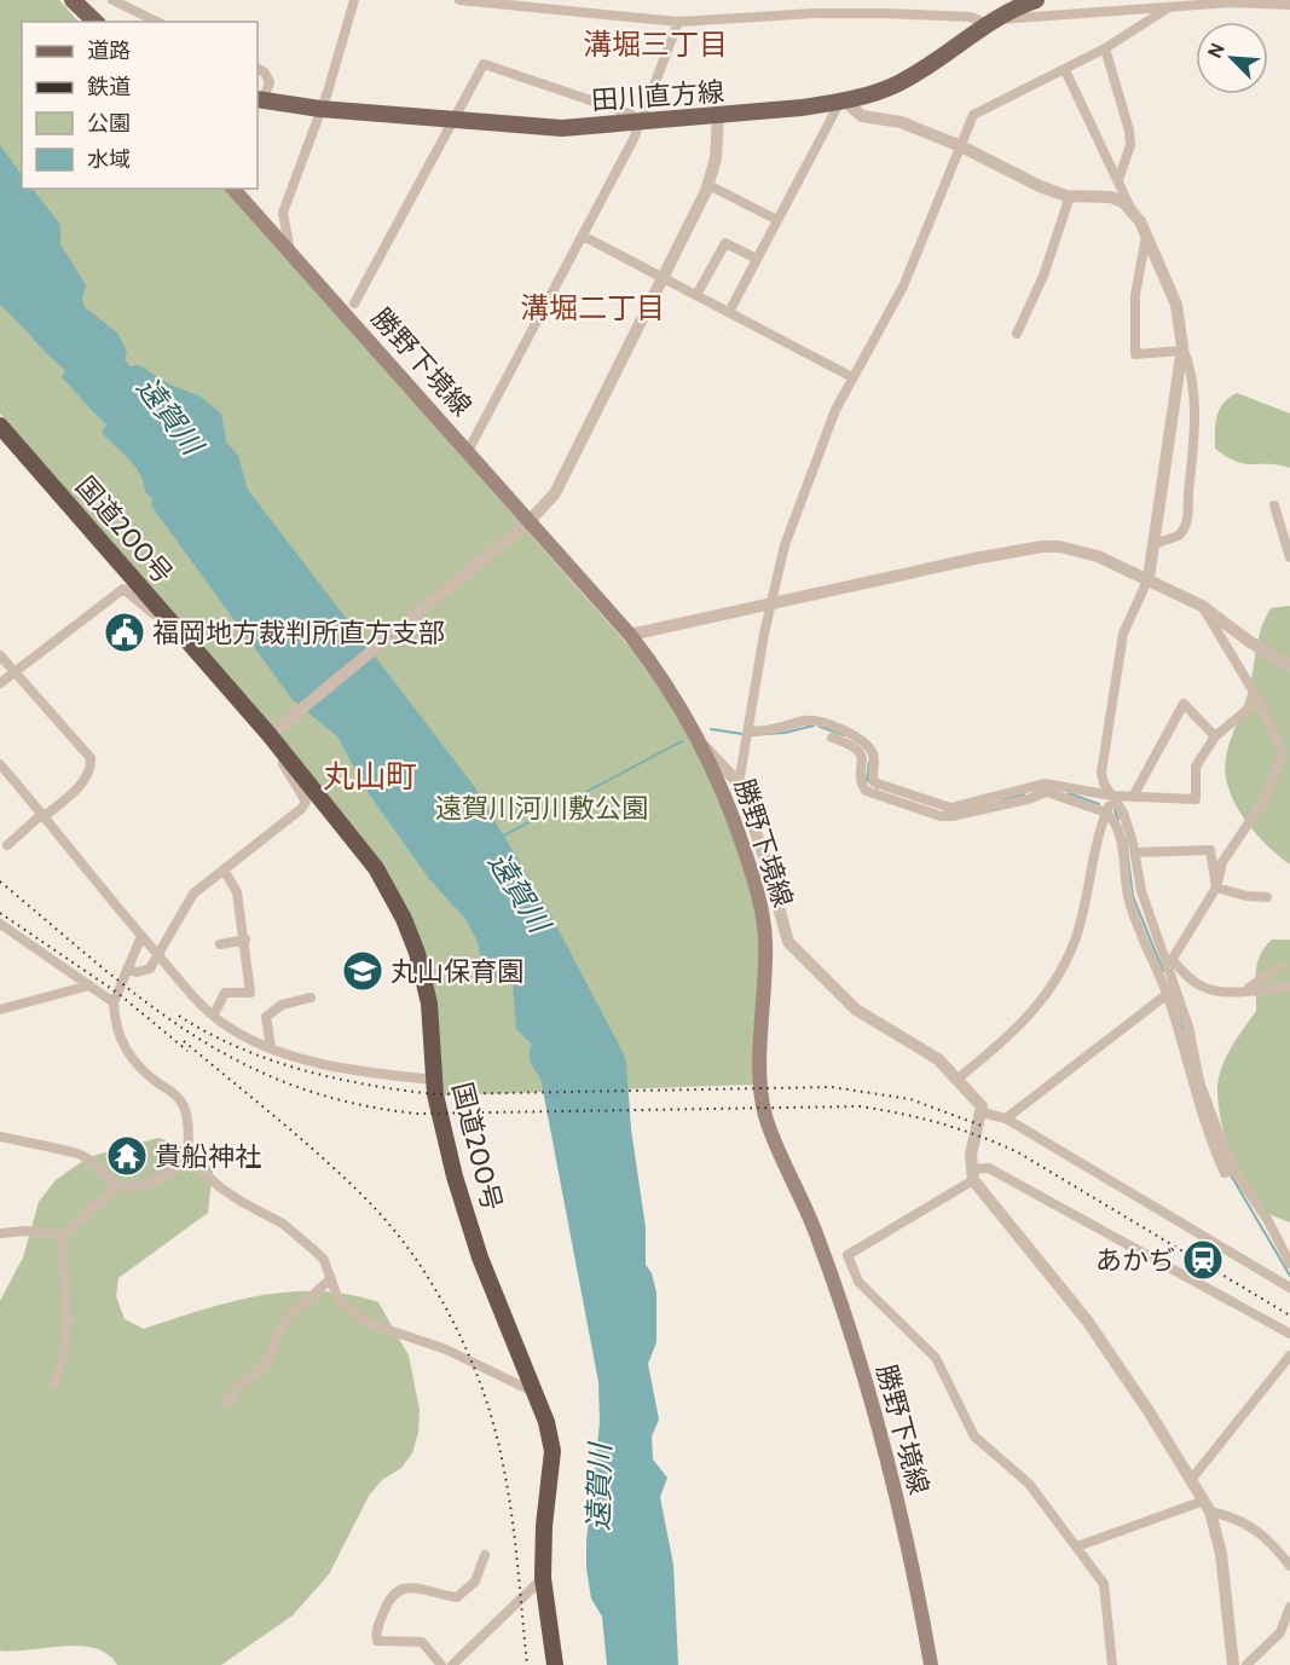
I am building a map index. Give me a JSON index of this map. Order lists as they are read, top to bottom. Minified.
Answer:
{"streets":{"highway":["国道200号"],"main road":["田川直方線","勝野下境線"]},"districts":["溝堀三丁目","溝堀二丁目","丸山町"],"water":["遠賀川"],"parks":["遠賀川河川敷公園"],"places":{"public building":["福岡地方裁判所直方支部"],"school or university":["丸山保育園"],"temple":["貴船神社"],"station":["あかぢ"]},"legend":["道路","鉄道","公園","水域"],"north":"top left"}
